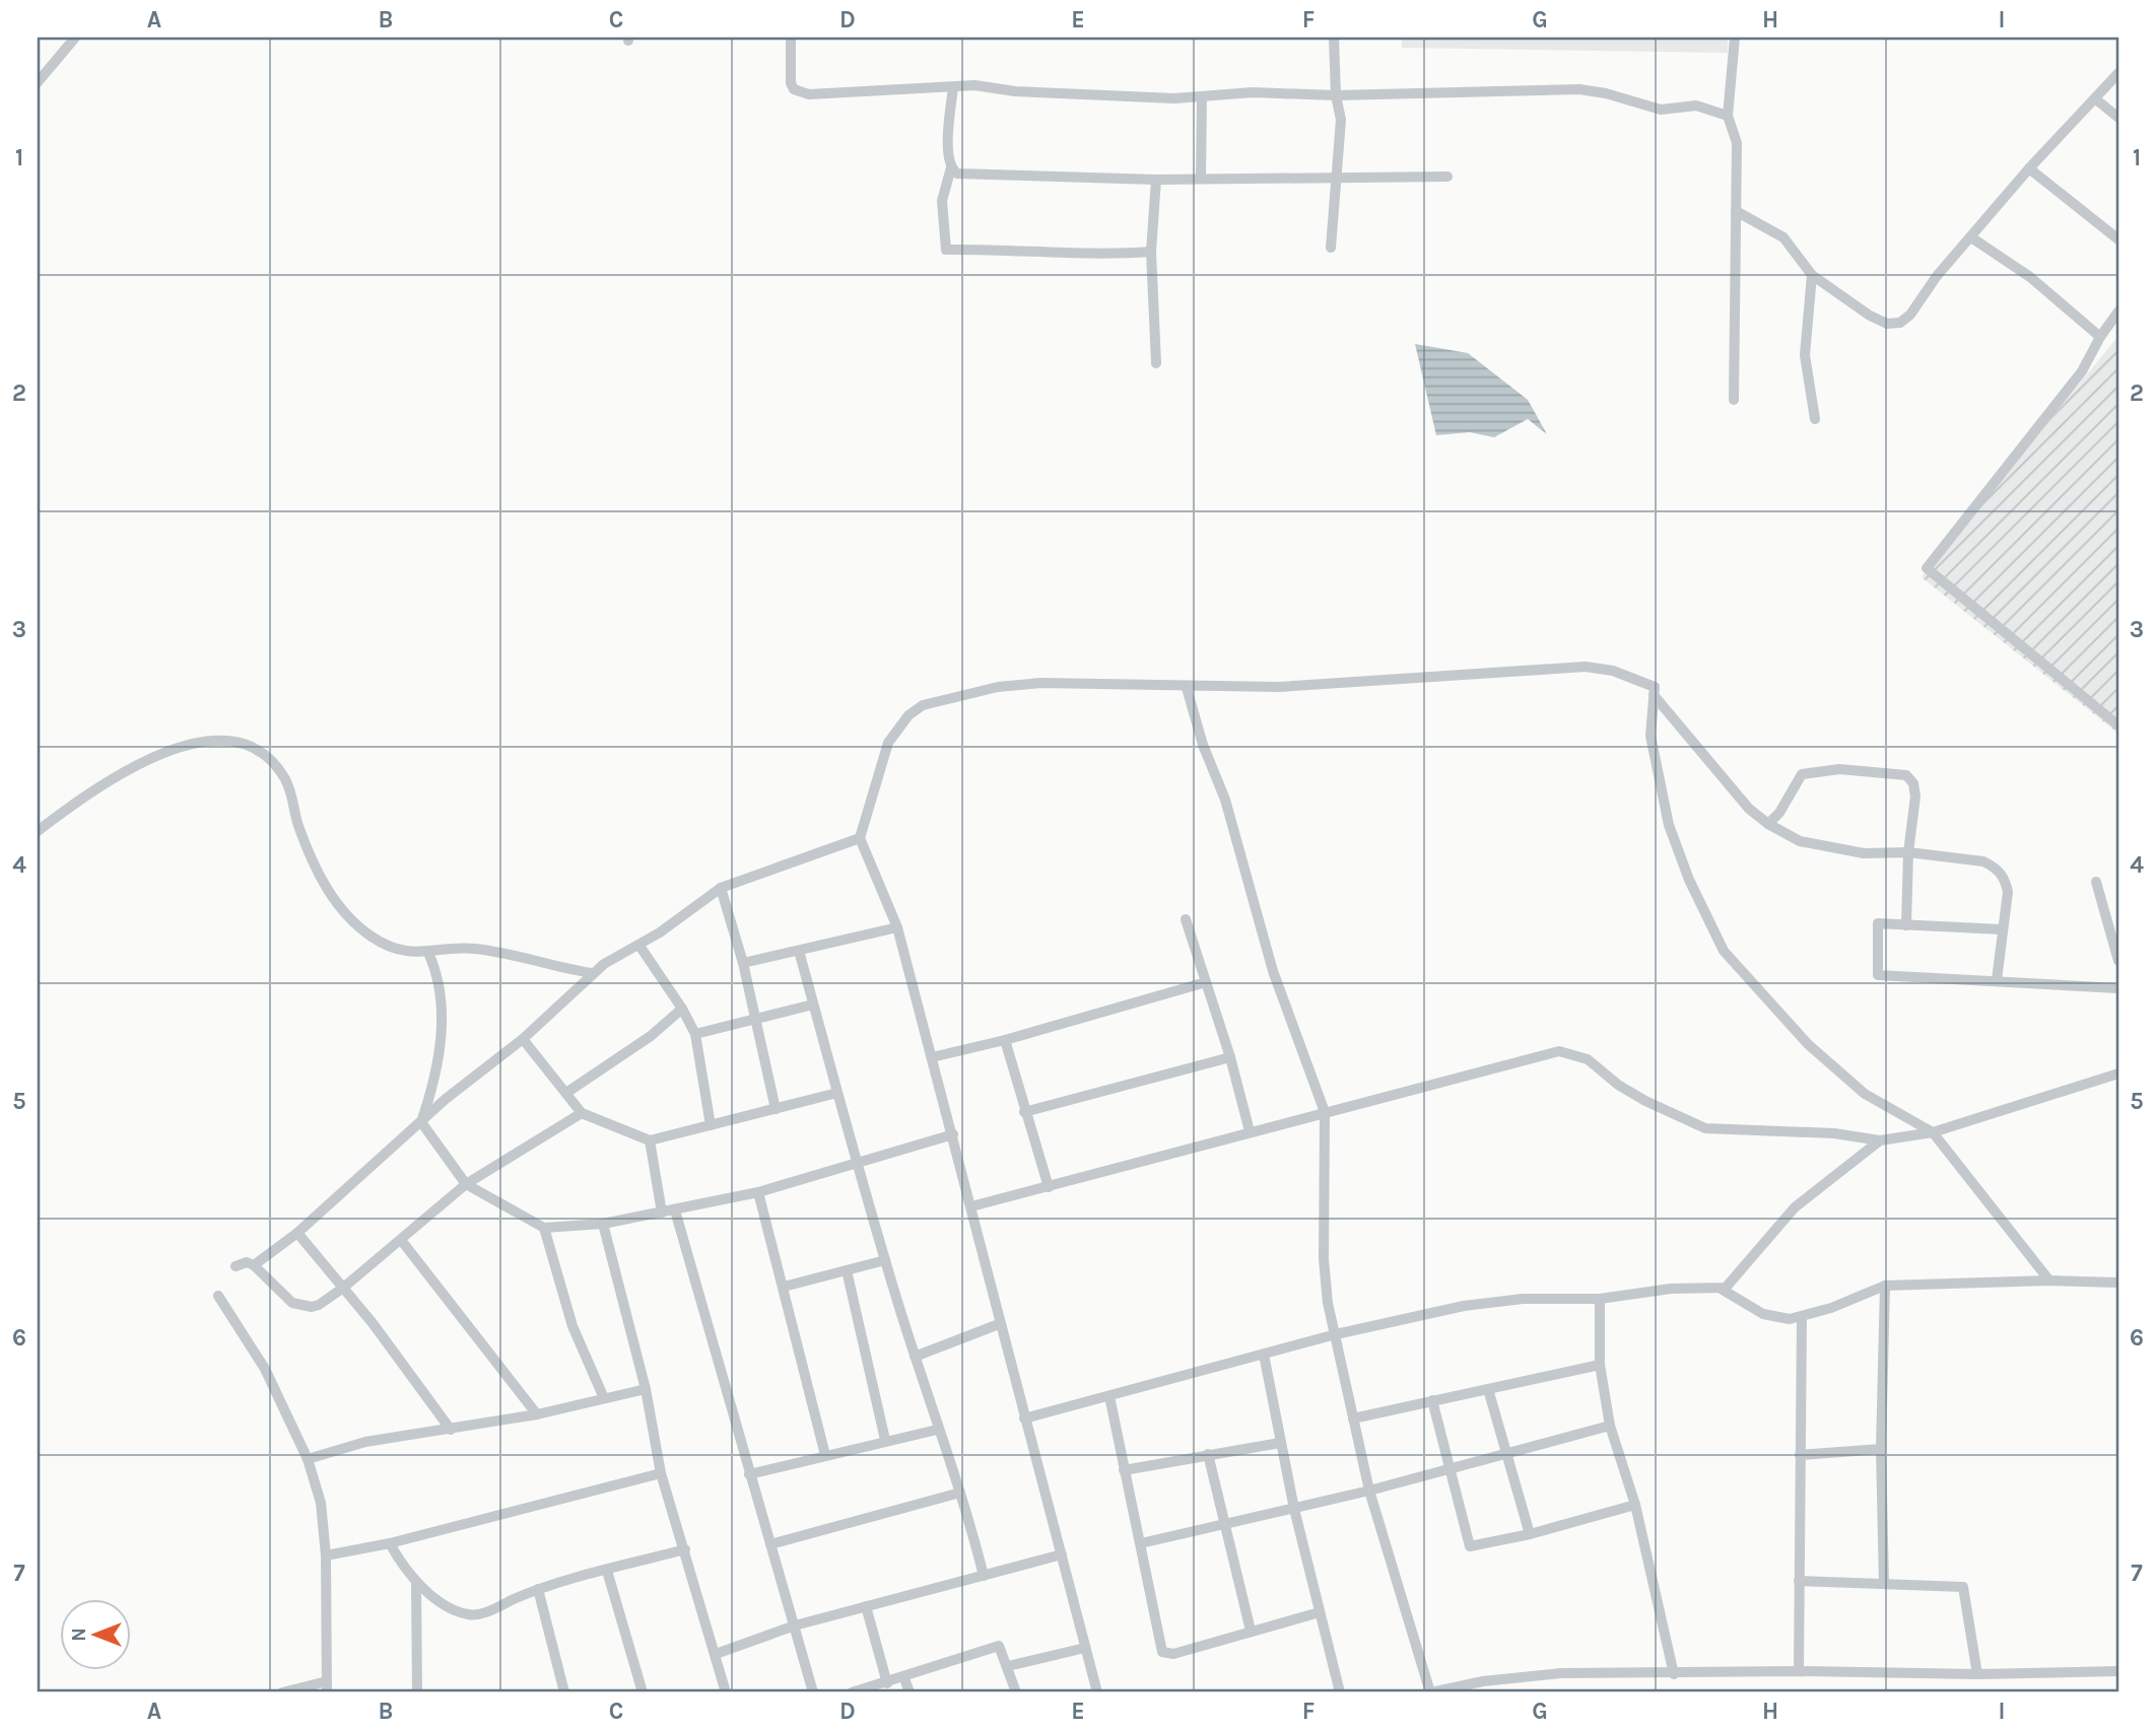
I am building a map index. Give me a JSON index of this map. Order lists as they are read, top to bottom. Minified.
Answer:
{"north":"left","grid":{"columns":["A","B","C","D","E","F","G","H","I"],"rows":["1","2","3","4","5","6","7"]}}
